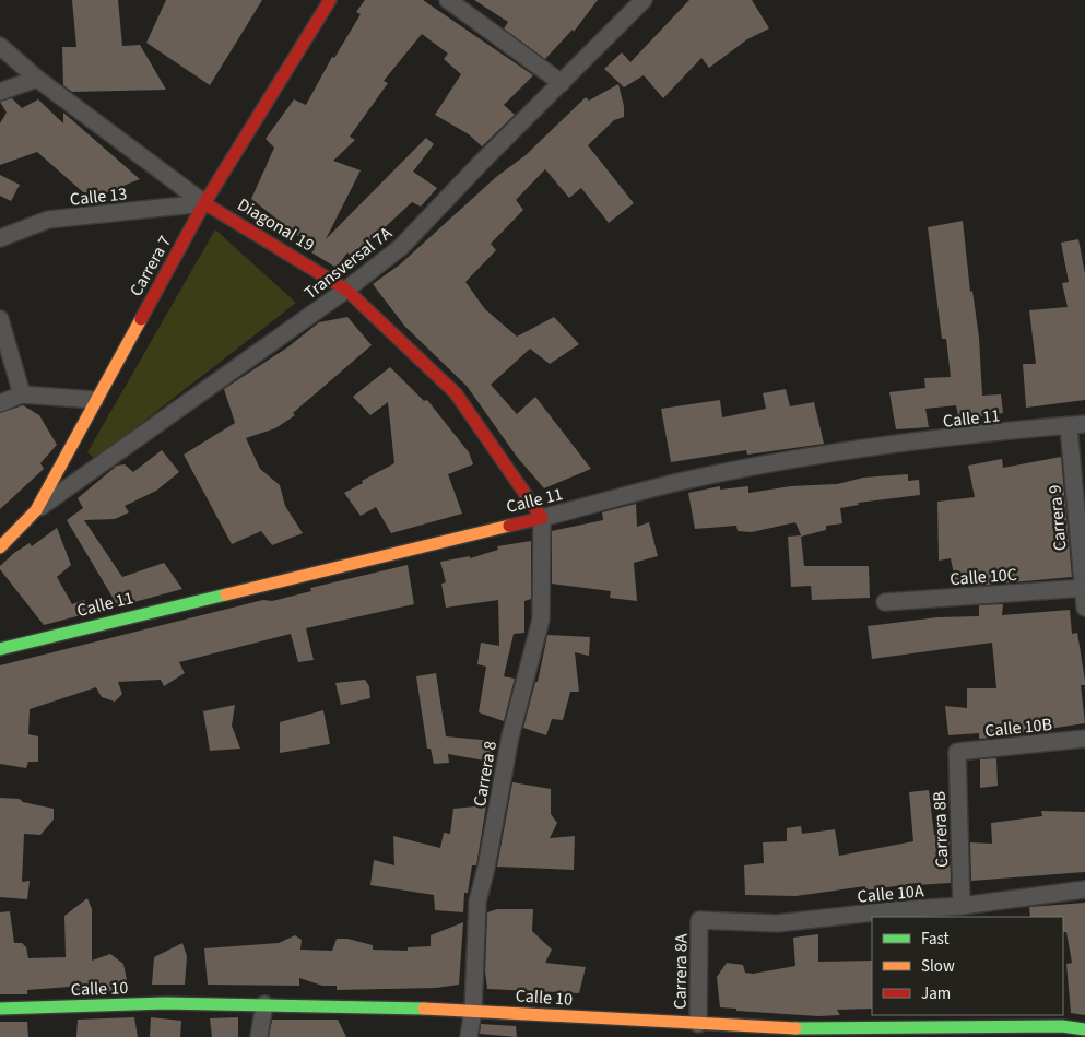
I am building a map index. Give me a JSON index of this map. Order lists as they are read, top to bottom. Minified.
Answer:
{"streets":{"main road":["Diagonal 19","Carrera 7","Calle 11","Calle 10"],"street":["Calle 13","Transversal 7A","Carrera 9","Calle 10C","Calle 10B","Carrera 8","Carrera 8B","Calle 10A","Carrera 8A"]},"crossings":[["Calle 13","Diagonal 19"],["Calle 13","Carrera 7"],["Diagonal 19","Transversal 7A"],["Diagonal 19","Carrera 7"],["Diagonal 19","Calle 11"],["Diagonal 19","Carrera 8"],["Transversal 7A","Carrera 7"],["Calle 11","Carrera 9"],["Calle 11","Carrera 8"],["Carrera 9","Calle 10C"],["Calle 10B","Carrera 8B"],["Carrera 8","Calle 10"],["Carrera 8B","Calle 10A"],["Calle 10A","Carrera 8A"],["Carrera 8A","Calle 10"]],"legend":["Fast","Slow","Jam"]}
